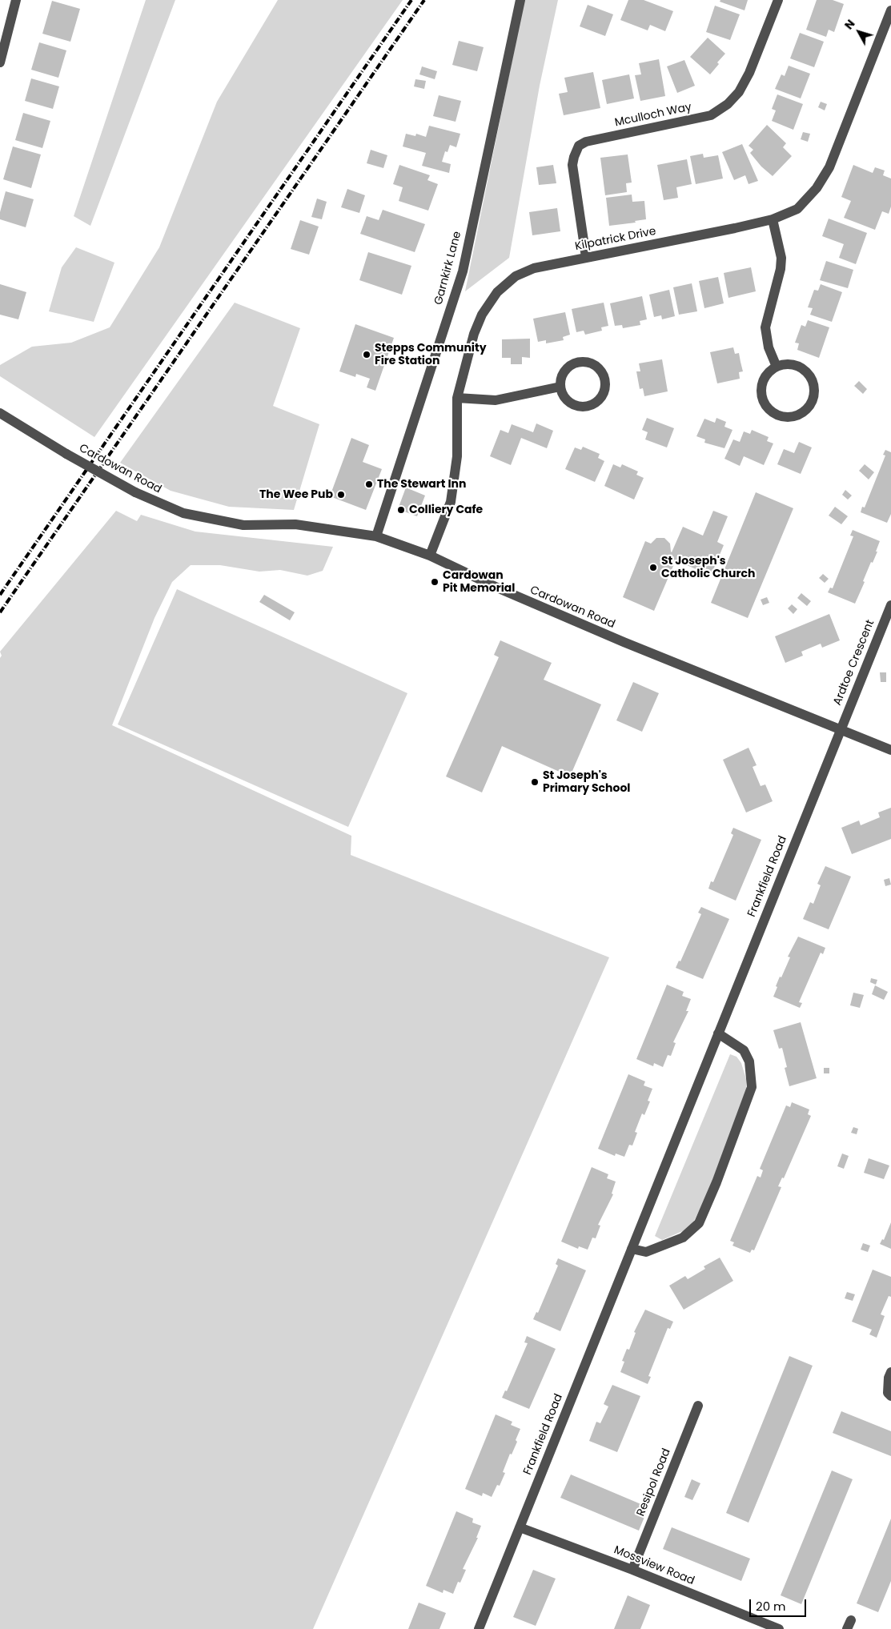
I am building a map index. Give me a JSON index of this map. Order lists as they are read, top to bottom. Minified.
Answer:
{"streets":{"street":["Mculloch Way","Kilpatrick Drive","Garnkirk Lane","Cardowan Road","Ardtoe Crescent","Frankfield Road","Resipol Road","Mossview Road"]},"crossings":[["Mculloch Way","Kilpatrick Drive"],["Kilpatrick Drive","Cardowan Road"],["Garnkirk Lane","Cardowan Road"],["Cardowan Road","Ardtoe Crescent"],["Cardowan Road","Frankfield Road"],["Ardtoe Crescent","Frankfield Road"],["Frankfield Road","Mossview Road"],["Resipol Road","Mossview Road"]],"places":["Stepps Community Fire Station","The Stewart Inn","The Wee Pub","Colliery Cafe","St Joseph's Catholic Church","Cardowan Pit Memorial","St Joseph's Primary School"],"scale_bar":"20 m","north":"top left"}
